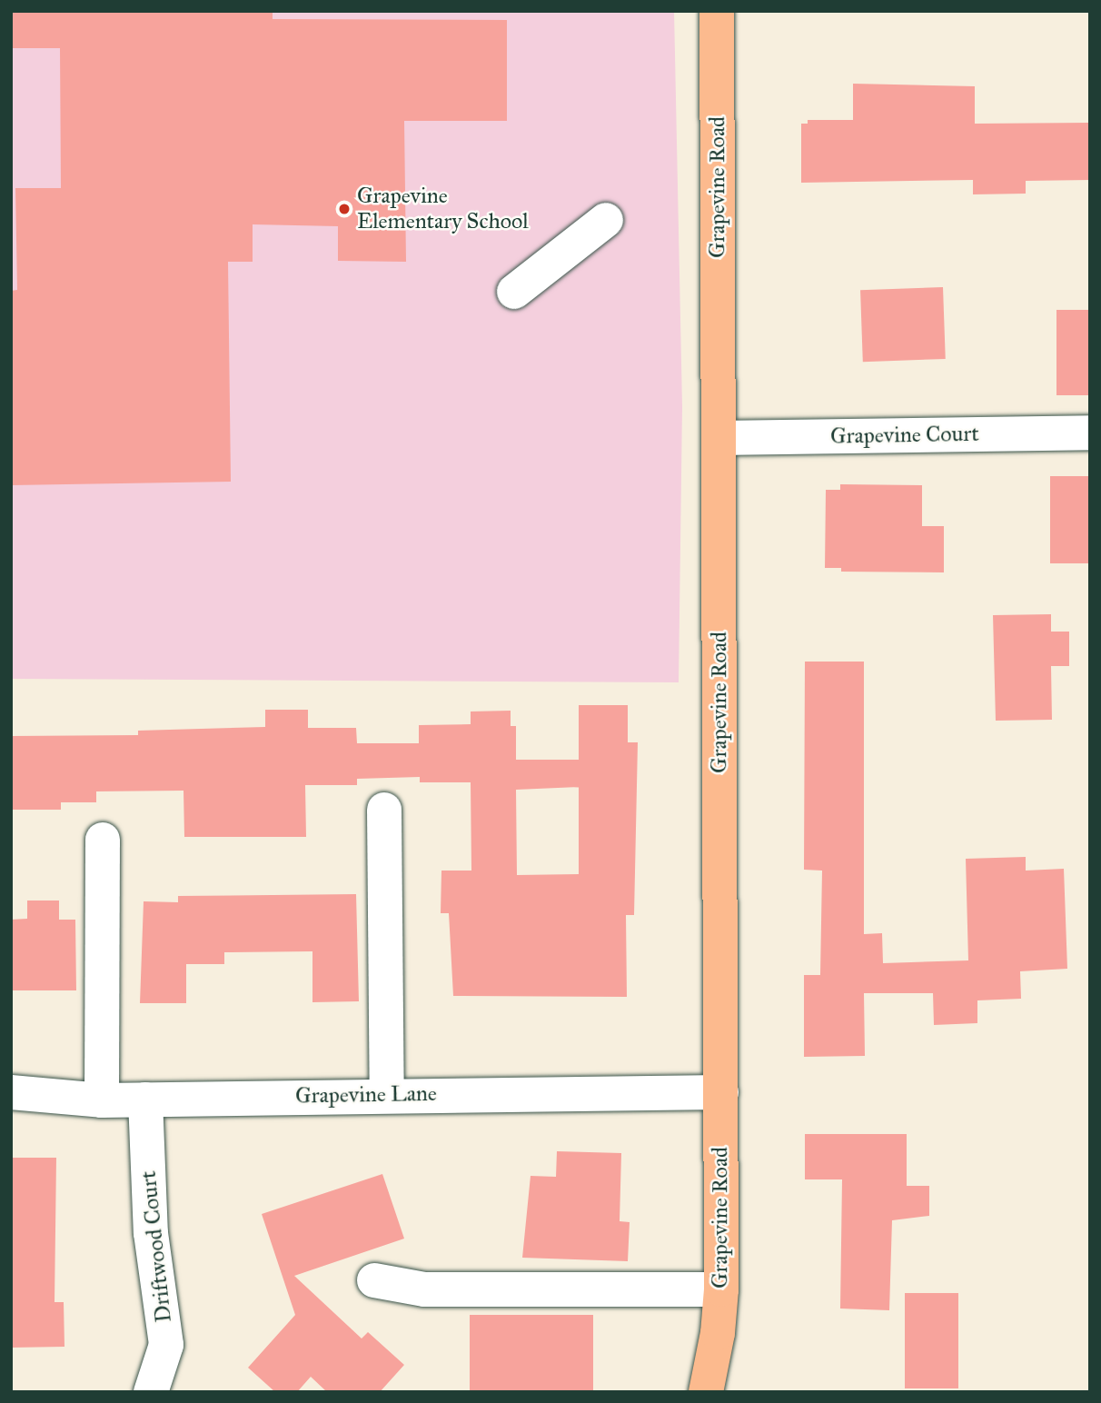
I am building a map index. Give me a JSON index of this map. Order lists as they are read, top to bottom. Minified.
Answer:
{"streets":{"main road":["Grapevine Road"],"street":["Grapevine Court","Grapevine Lane","Driftwood Court"]},"crossings":[["Grapevine Road","Grapevine Court"],["Grapevine Road","Grapevine Lane"],["Grapevine Lane","Driftwood Court"]],"places":["Grapevine Elementary School"]}
